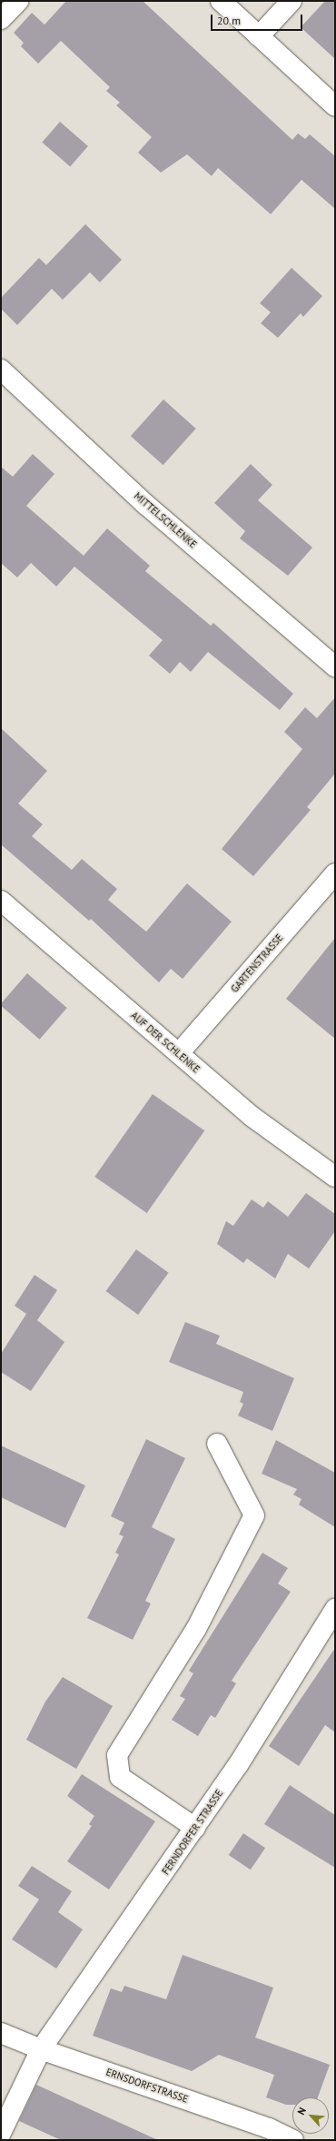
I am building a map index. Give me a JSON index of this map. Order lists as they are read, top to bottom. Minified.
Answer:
{"streets":{"street":["MITTELSCHLENKE","GARTENSTRASSE","AUF DER SCHLENKE","FERNDORFER STRASSE","ERNSDORFSTRASSE"]},"crossings":[["GARTENSTRASSE","AUF DER SCHLENKE"],["FERNDORFER STRASSE","ERNSDORFSTRASSE"]],"scale_bar":"20 m","north":"top left"}
